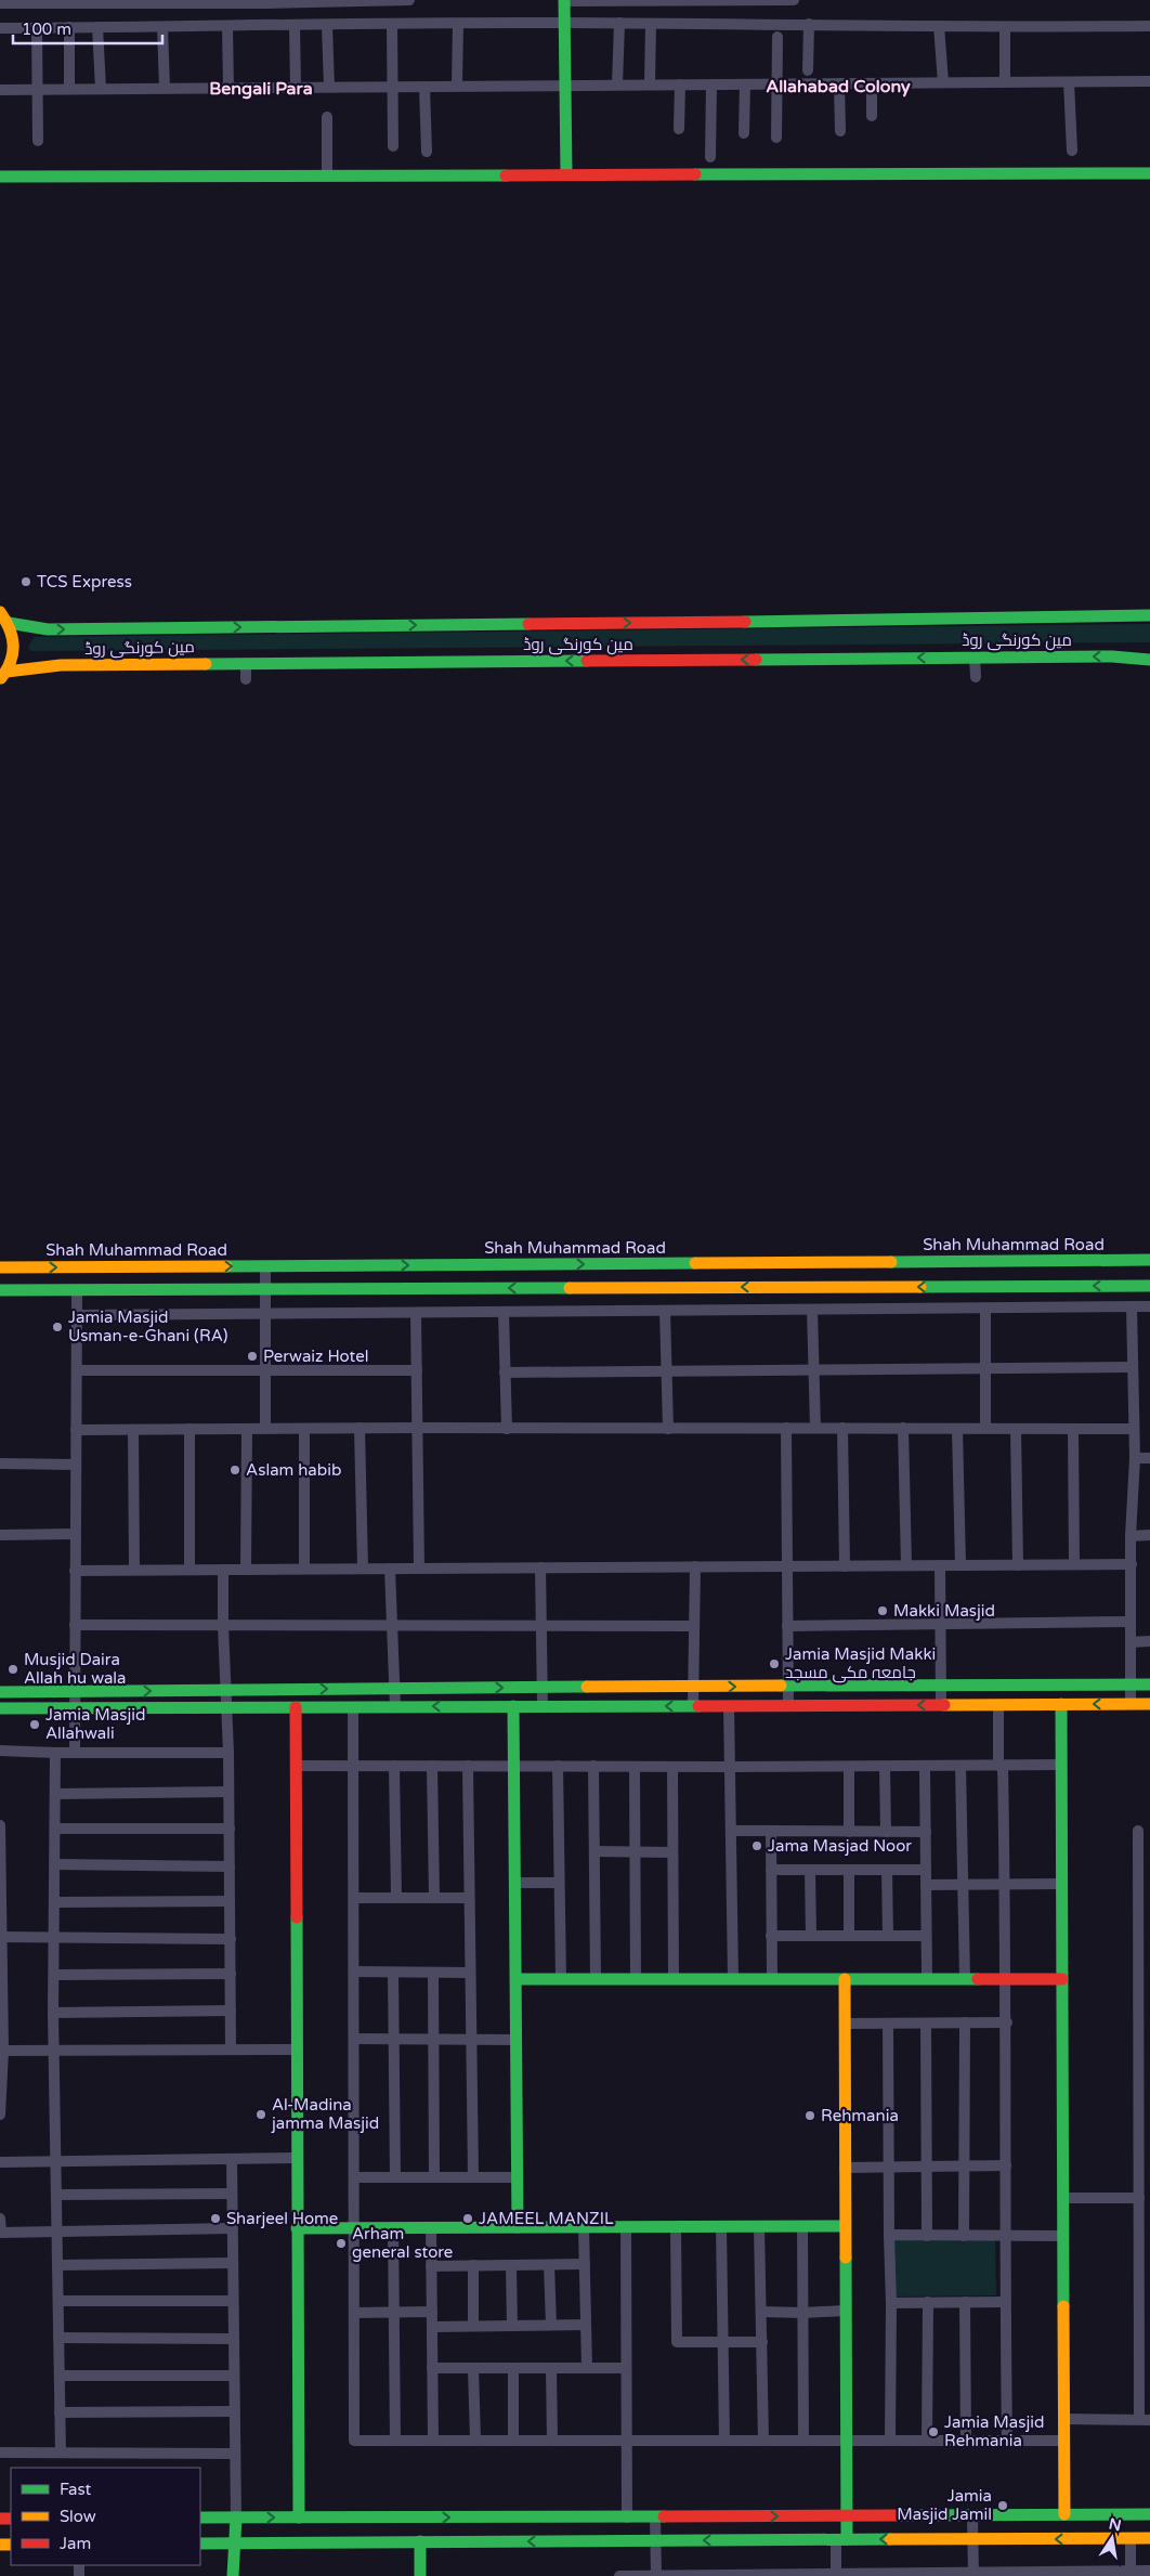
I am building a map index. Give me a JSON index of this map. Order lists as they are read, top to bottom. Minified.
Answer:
{"streets":{"street":["مین کورنگی روڈ","Shah Muhammad Road"]},"districts":["Allahabad Colony","Bengali Para"],"places":["TCS Express","Jamia Masjid Usman-e-Ghani (RA)","Perwaiz Hotel","Aslam habib","Makki Masjid","Jamia Masjid Makki جامعہ مکی مسجد","Musjid Daira Allah hu wala","Jamia Masjid Allahwali","Jama Masjad Noor","Al-Madina jamma Masjid","Rehmania","Sharjeel Home","JAMEEL MANZIL","Arham general store","Jamia Masjid Rehmania","Jamia Masjid Jamil"],"legend":["Fast","Slow","Jam"],"scale_bar":"100 m","north":"top"}
